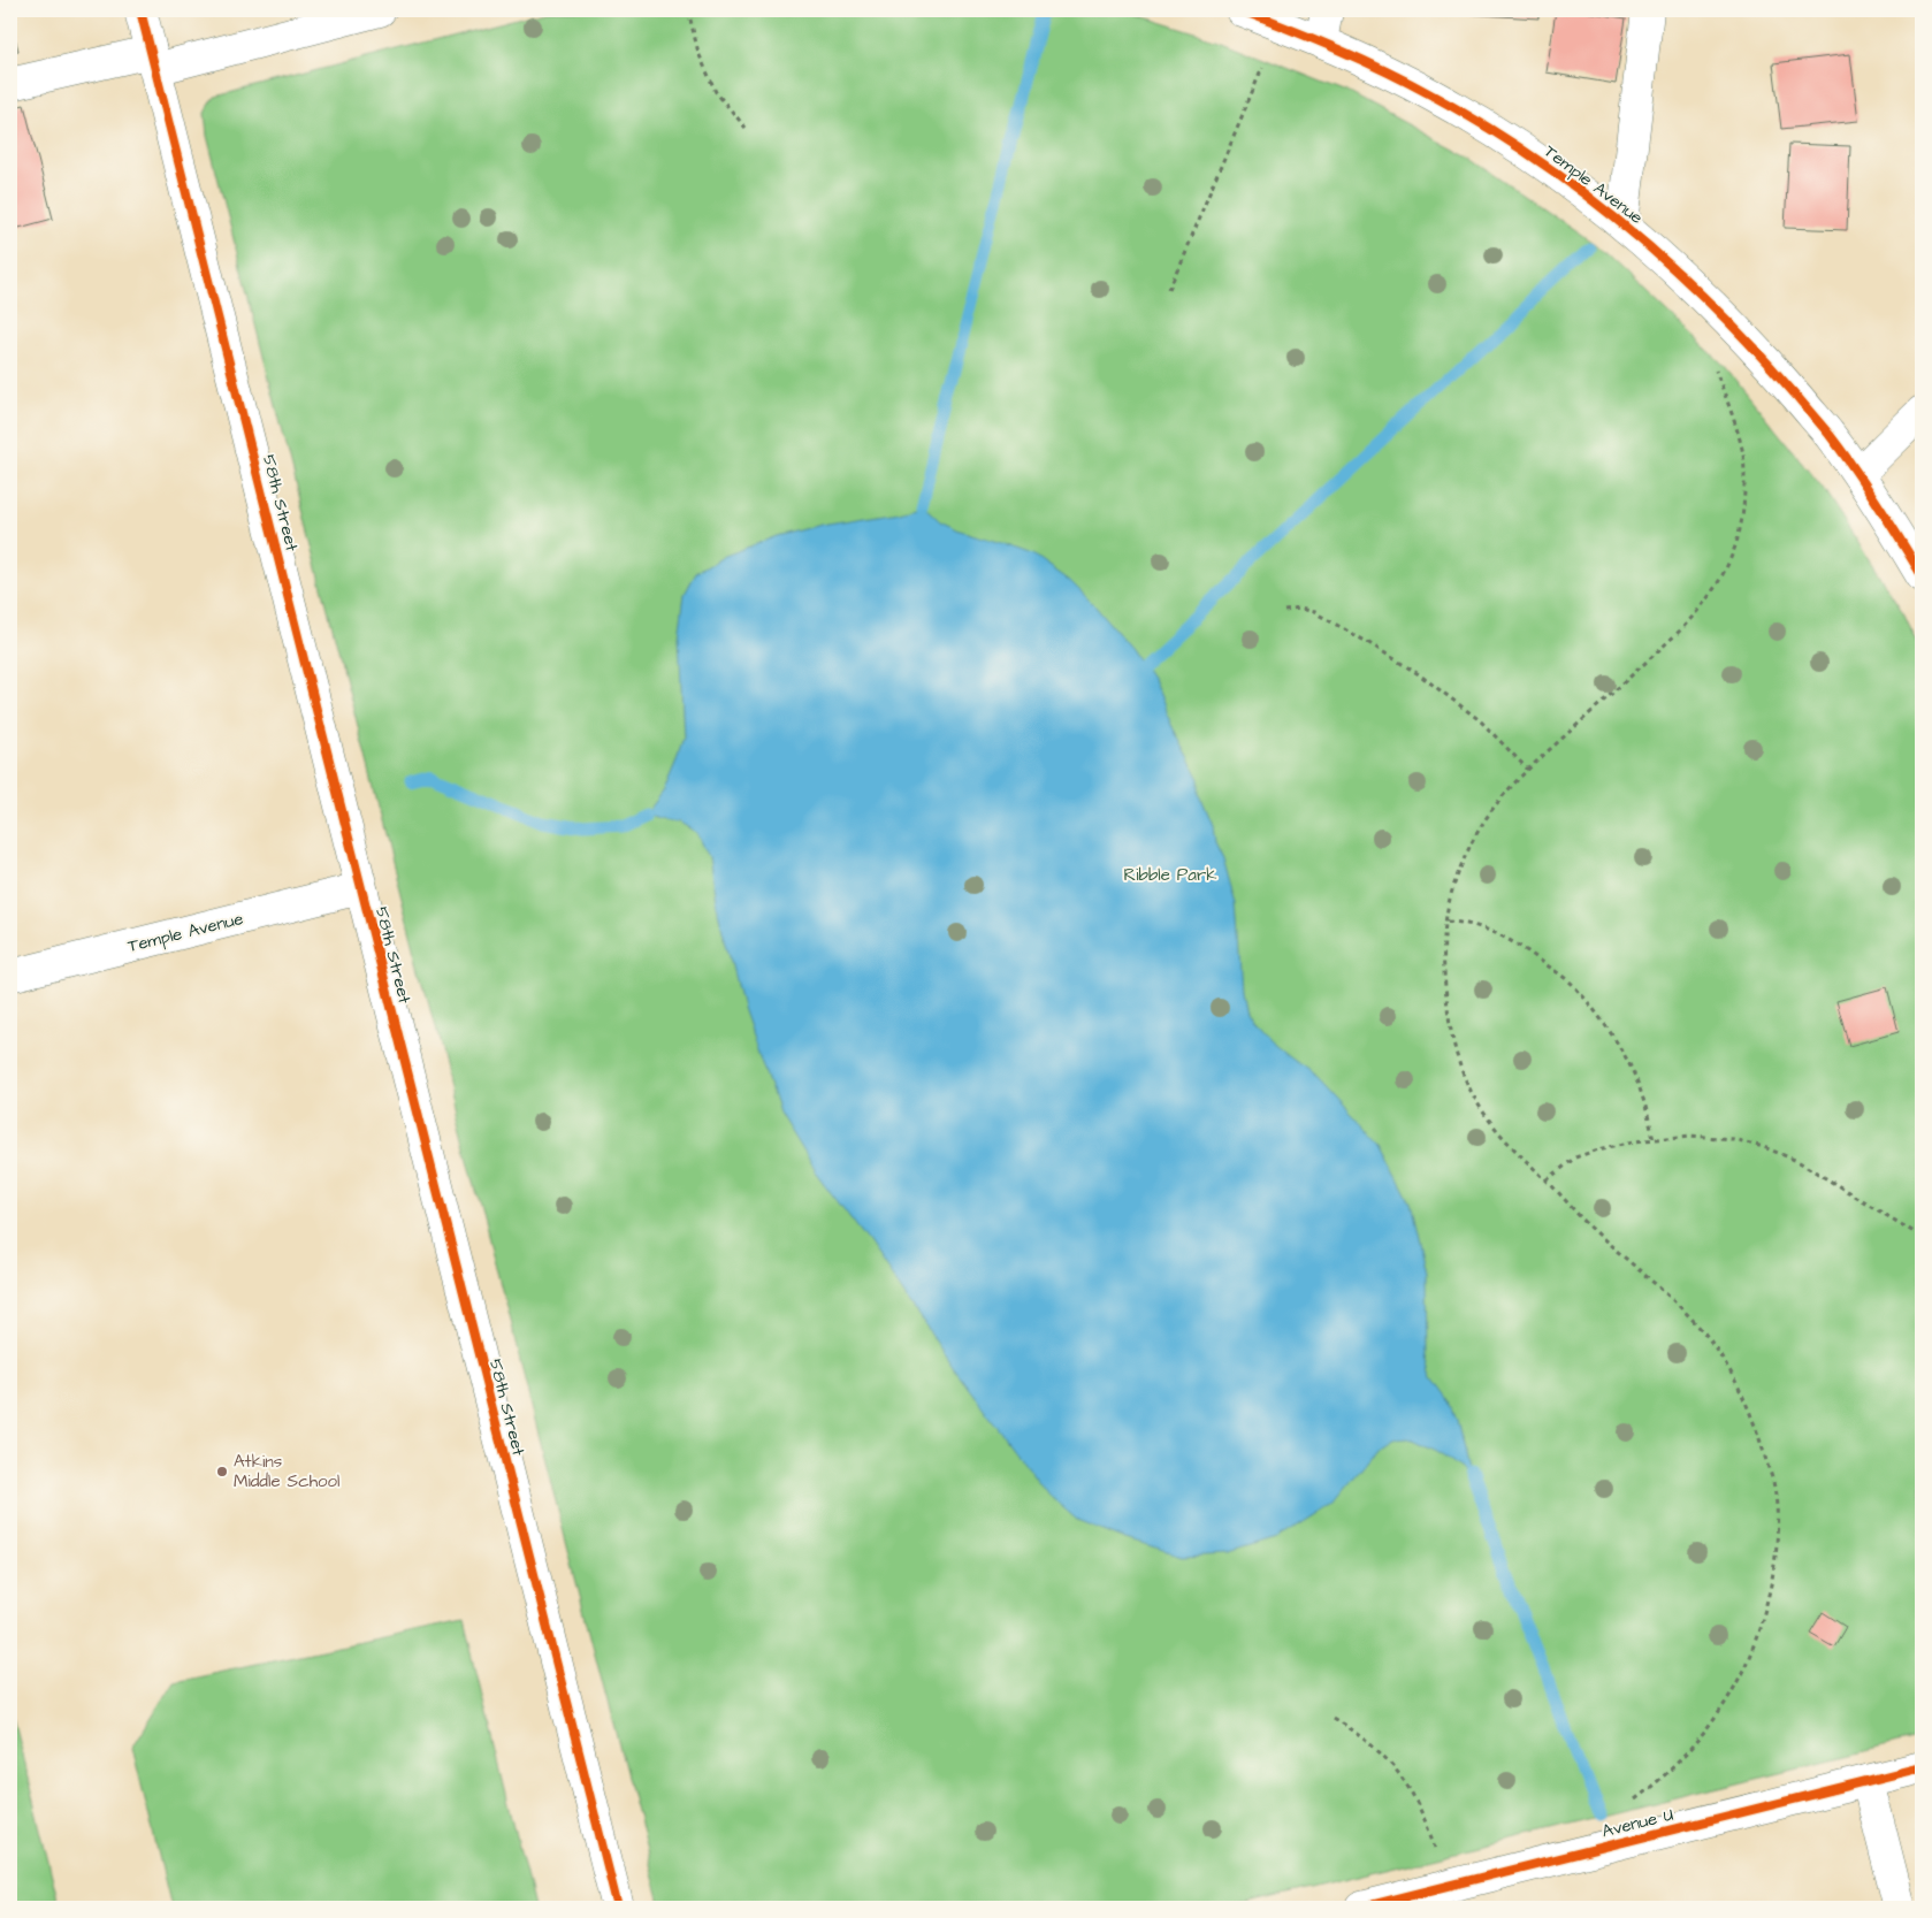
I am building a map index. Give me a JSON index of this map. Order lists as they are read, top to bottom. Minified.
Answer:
{"streets":{"street":["Temple Avenue","58th Street","Avenue U"]},"crossings":[["Temple Avenue","58th Street"]],"parks":["Ribble Park"],"places":["Atkins Middle School"]}
